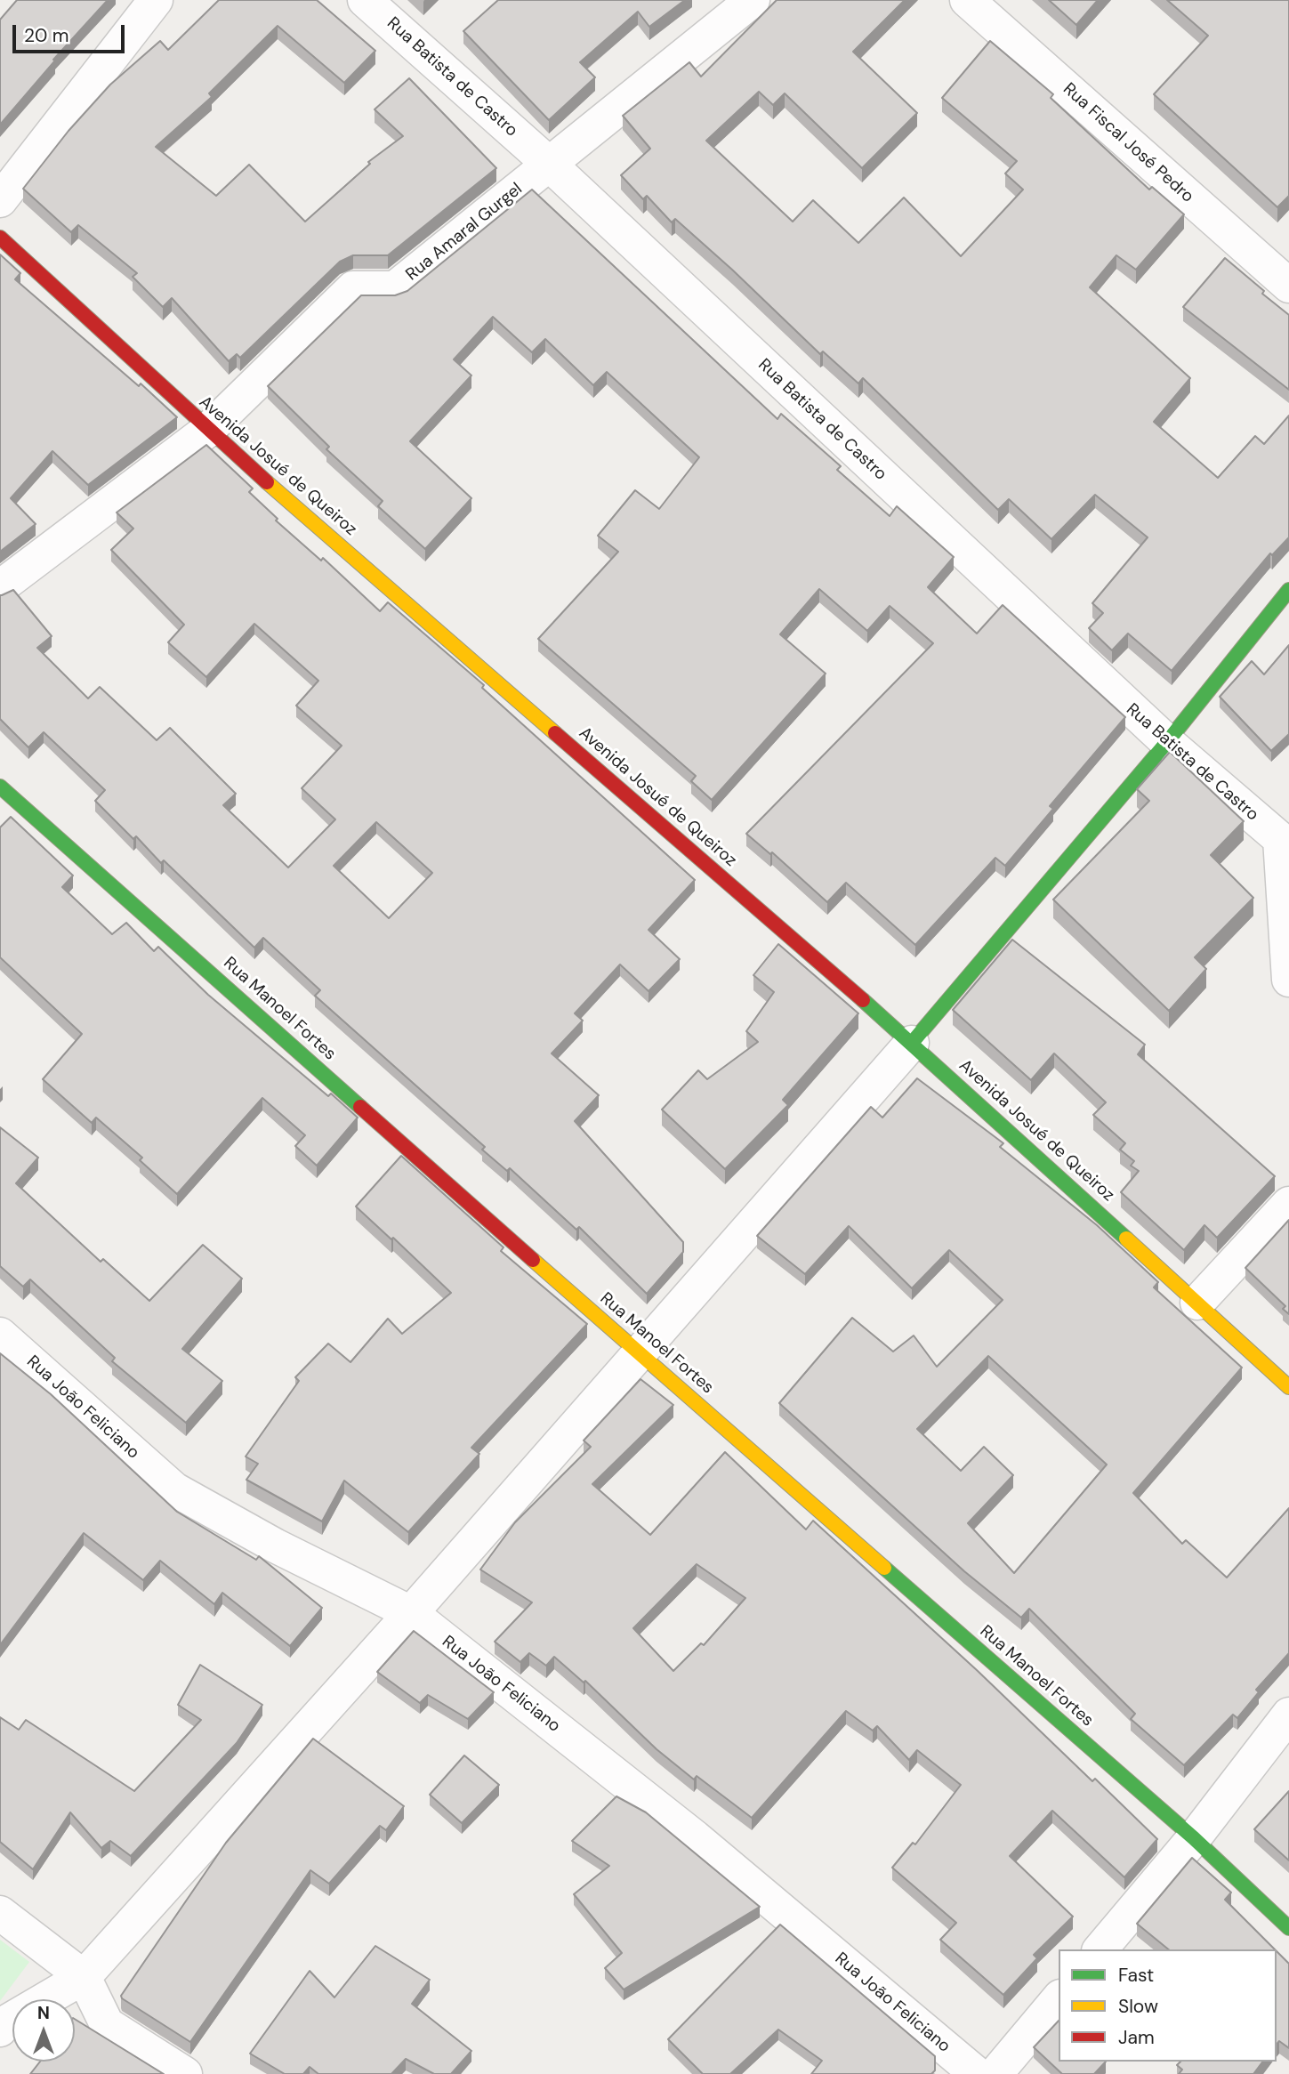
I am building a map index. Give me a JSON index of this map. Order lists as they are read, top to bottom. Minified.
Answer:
{"streets":{"main road":["Avenida Josué de Queiroz","Rua Manoel Fortes"],"street":["Rua Batista de Castro","Rua Fiscal José Pedro","Rua Amaral Gurgel","Rua João Feliciano"]},"crossings":[["Rua Batista de Castro","Rua Amaral Gurgel"],["Rua Amaral Gurgel","Avenida Josué de Queiroz"]],"legend":["Fast","Slow","Jam"],"scale_bar":"20 m","north":"top"}
